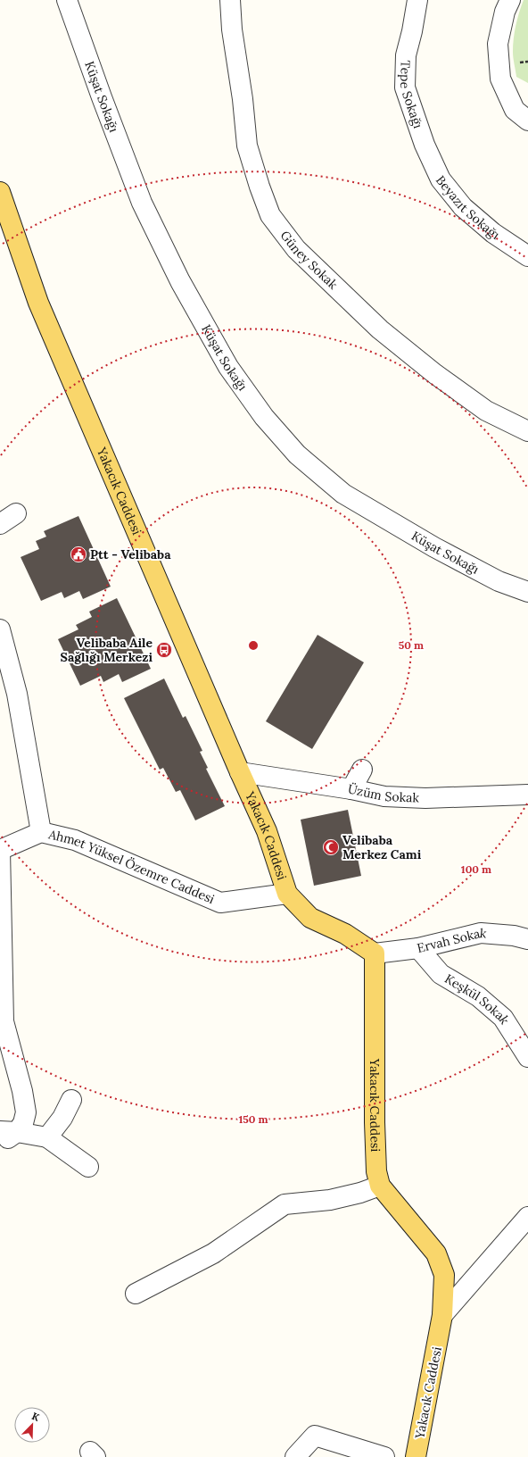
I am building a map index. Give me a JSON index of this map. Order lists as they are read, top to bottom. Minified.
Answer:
{"streets":{"main road":["Yakacık Caddesi"],"street":["Tepe Sokağı","Küşat Sokağı","Beyazıt Sokağı","Güney Sokak","Üzüm Sokak","Ahmet Yüksel Özemre Caddesi","Ervah Sokak","Keşkül Sokak"]},"crossings":[["Tepe Sokağı","Beyazıt Sokağı"],["Yakacık Caddesi","Üzüm Sokak"],["Yakacık Caddesi","Ahmet Yüksel Özemre Caddesi"],["Yakacık Caddesi","Ervah Sokak"],["Ervah Sokak","Keşkül Sokak"]],"places":{"public building":["Ptt - Velibaba"],"bus stop":["Velibaba Aile Sağlığı Merkezi"],"mosque":["Velibaba Merkez Cami"]},"north":"top right","rings":["50 m","100 m","150 m"]}
